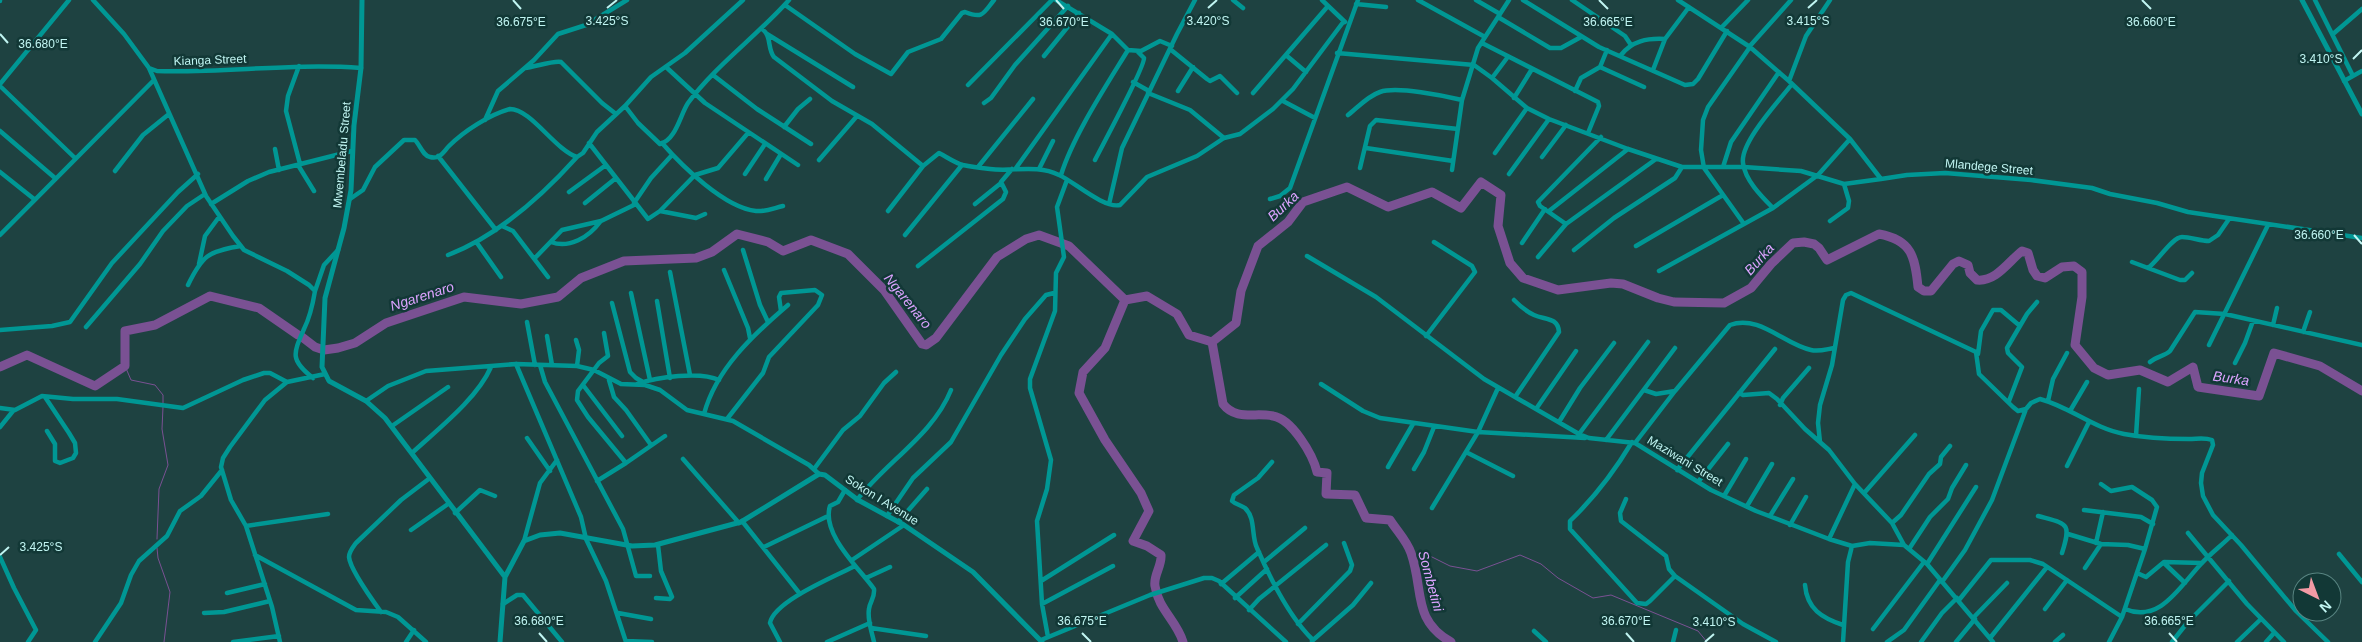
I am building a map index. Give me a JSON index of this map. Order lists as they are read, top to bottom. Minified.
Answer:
{"streets":{"street":["Kianga Street","Mwembeladu Street","Mlandege Street","Maziwani Street","Sokon I Avenue"]},"crossings":[["Kianga Street","Mwembeladu Street"]],"water":["Burka","Ngarenaro","Sombetini"],"north":"bottom right","coordinates":["3.425°S","3.420°S","3.415°S","36.675°E","36.670°E","36.665°E","36.660°E","36.680°E","3.410°S"]}
